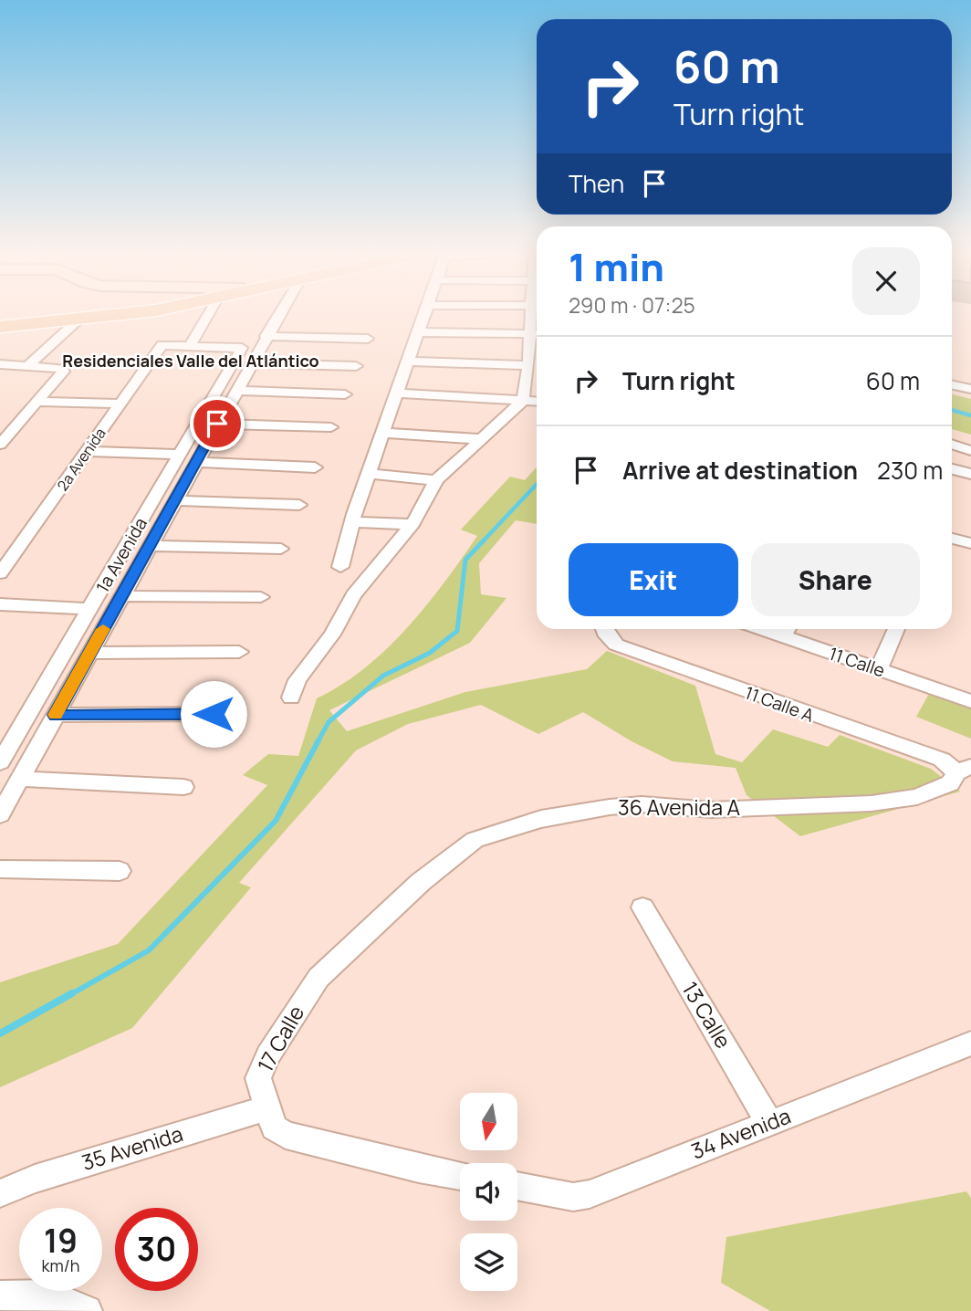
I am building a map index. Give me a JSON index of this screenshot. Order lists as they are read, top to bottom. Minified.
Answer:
{"streets":{"street":["2a Avenida","1a Avenida","11 Calle","11 Calle A","36 Avenida A","13 Calle","17 Calle","34 Avenida","35 Avenida"]},"crossings":[["2a Avenida","1a Avenida"],["11 Calle A","36 Avenida A"],["36 Avenida A","17 Calle"],["13 Calle","34 Avenida"],["17 Calle","35 Avenida"]],"districts":["Residenciales Valle del Atlántico"],"north":"bottom","page":{"turn":["60 m","Turn right"],"then":"Then","heading":["1 min","290 m · 07:25"],"list":[{"name":"Turn right","value":"60 m"},{"name":"Arrive at destination","value":"230 m"}],"buttons":["Exit","Share"],"speed":"19 km/h","limit":"30"}}
